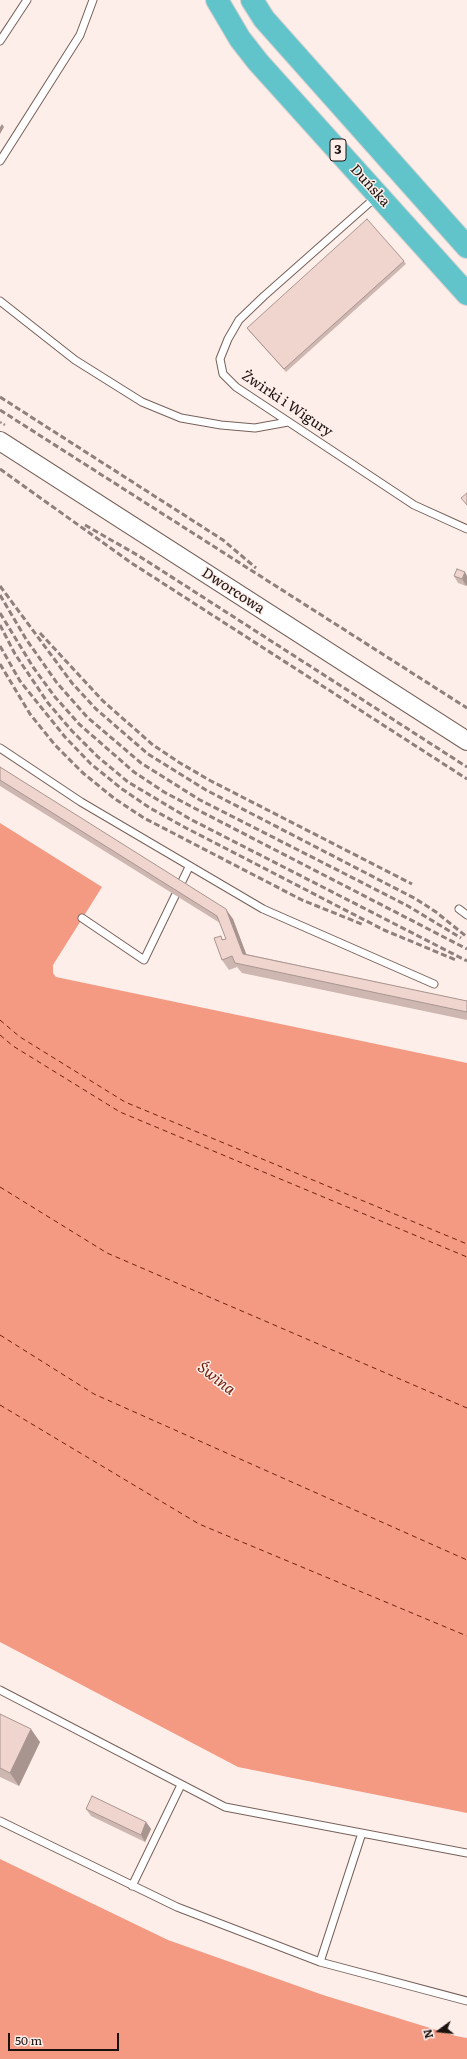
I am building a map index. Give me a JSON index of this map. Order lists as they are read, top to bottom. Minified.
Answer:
{"streets":{"highway":["3","Duńska"],"street":["Dworcowa"],"lane":["Żwirki i Wigury"]},"crossings":[["Duńska","Żwirki i Wigury"]],"water":["Świna"],"scale_bar":"50 m","north":"left"}
